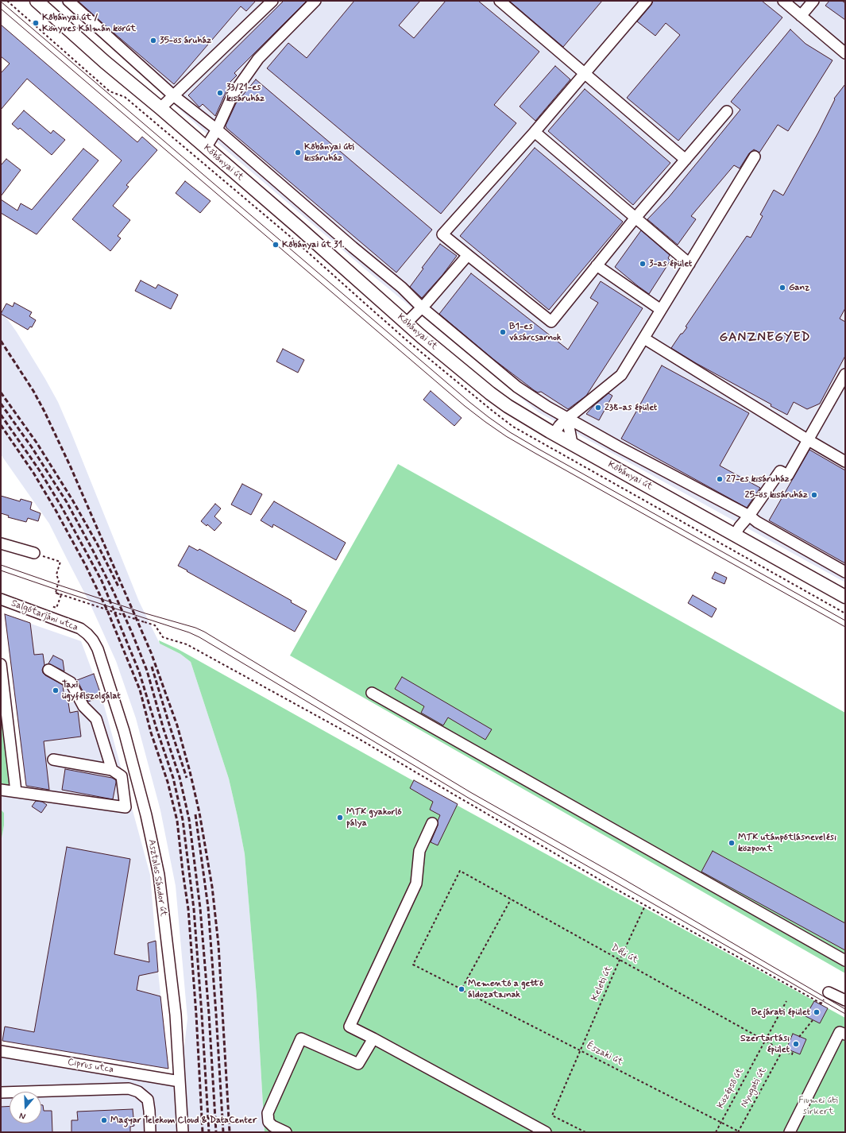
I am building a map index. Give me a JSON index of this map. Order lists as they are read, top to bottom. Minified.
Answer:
{"streets":{"main road":["Kőbányai út"],"street":["Salgótarjáni utca","Asztalos Sándor út","Ciprus utca"],"path":["Déli út","Keleti út","Északi út","Nyugati út","Középső út"]},"crossings":[["Salgótarjáni utca","Asztalos Sándor út"],["Asztalos Sándor út","Ciprus utca"],["Déli út","Keleti út"],["Déli út","Északi út"],["Déli út","Nyugati út"],["Déli út","Középső út"],["Keleti út","Északi út"],["Északi út","Nyugati út"],["Északi út","Középső út"]],"districts":["GANZNEGYED"],"parks":["Fiumei úti sírkert"],"places":["Kőbányai út / Könyves Kálmán körút","35-ös áruház","33/21-es kisáruház","Kőbányai úti kisáruház","Kőbányai út 31.","3-as épület","Ganz","B1-es vásárcsarnok","238-as épület","27-es kisáruház","25-ös kisáruház","Taxi ügyfélszolgálat","MTK gyakorló pálya","MTK utánpótlásnevelési központ","Mementó a gettó áldozatainak","Bejárati épület","Szertartási épület","Magyar Telekom Cloud & DataCenter"],"north":"bottom"}
